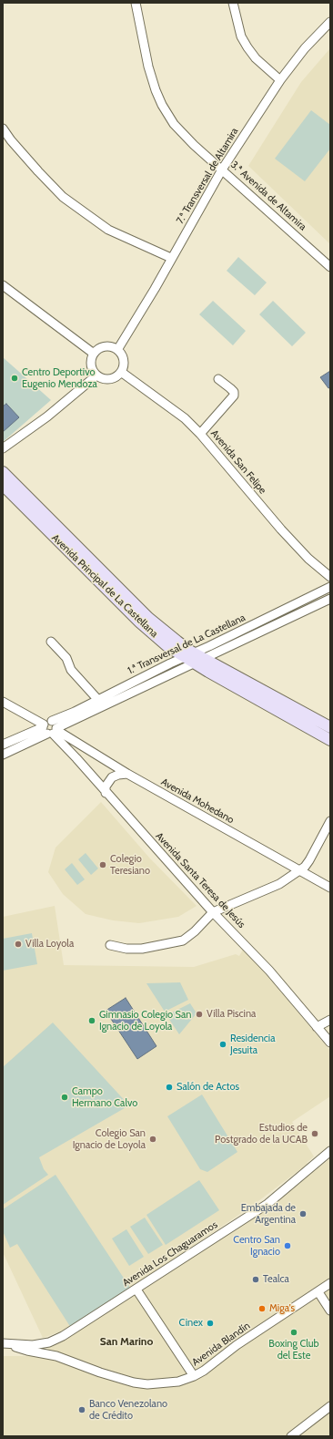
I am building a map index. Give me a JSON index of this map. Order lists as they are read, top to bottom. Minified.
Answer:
{"streets":{"street":["7.ª Transversal de Altamira","3.ª Avenida de Altamira","Avenida San Felipe","Avenida Principal de La Castellana","1.ª Transversal de La Castellana","Avenida Mohedano","Avenida Santa Teresa de Jesús","Avenida Los Chaguaramos","Avenida Blandín"]},"crossings":[["7.ª Transversal de Altamira","3.ª Avenida de Altamira"],["7.ª Transversal de Altamira","Avenida San Felipe"],["Avenida Principal de La Castellana","1.ª Transversal de La Castellana"],["1.ª Transversal de La Castellana","Avenida Mohedano"],["1.ª Transversal de La Castellana","Avenida Santa Teresa de Jesús"],["Avenida Mohedano","Avenida Santa Teresa de Jesús"],["Avenida Los Chaguaramos","Avenida Blandín"]],"districts":["San Marino"],"places":["Centro Deportivo Eugenio Mendoza","Colegio Teresiano","Villa Loyola","Villa Piscina","Gimnasio Colegio San Ignacio de Loyola","Residencia Jesuita","Salón de Actos","Campo Hermano Calvo","Estudios de Postgrado de la UCAB","Colegio San Ignacio de Loyola","Embajada de Argentina","Centro San Ignacio","Tealca","Miga's","Cinex","Boxing Club del Este","Banco Venezolano de Crédito"]}
